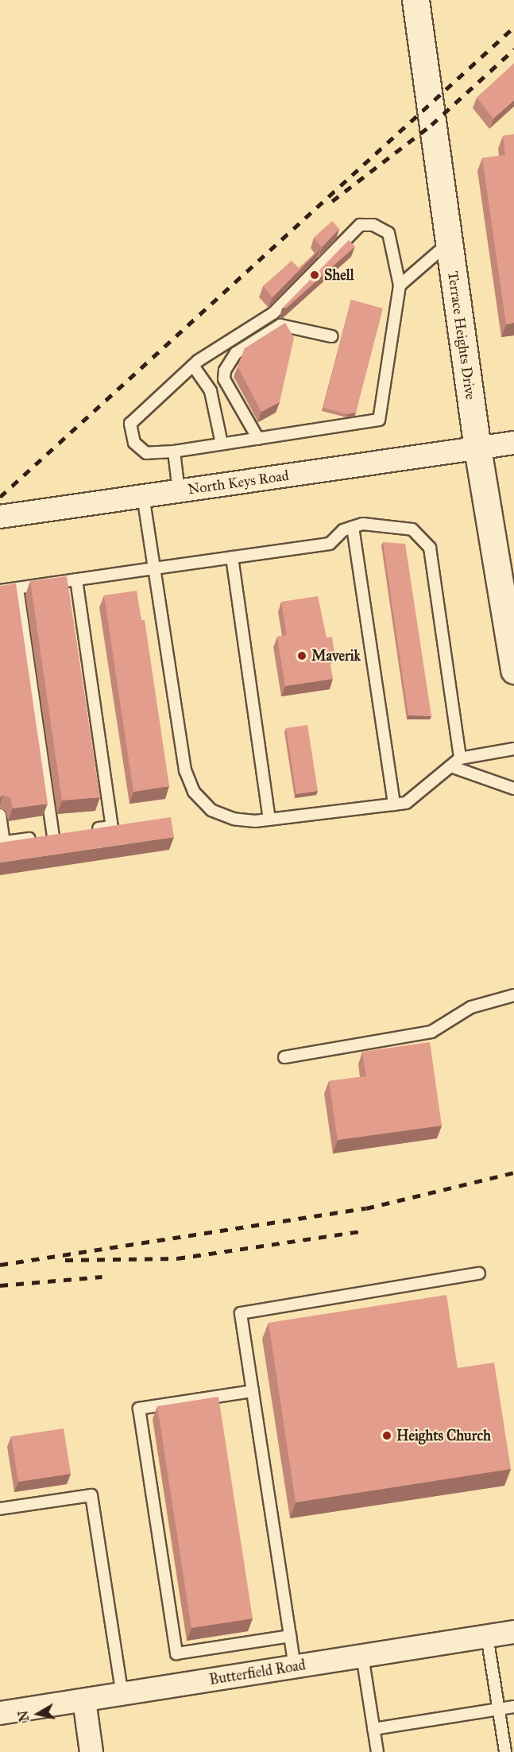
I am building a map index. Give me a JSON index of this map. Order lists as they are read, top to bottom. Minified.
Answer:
{"streets":{"main road":["Terrace Heights Drive"],"street":["North Keys Road","Butterfield Road"]},"crossings":[["Terrace Heights Drive","North Keys Road"]],"places":["Shell","Maverik","Heights Church"],"north":"left"}
